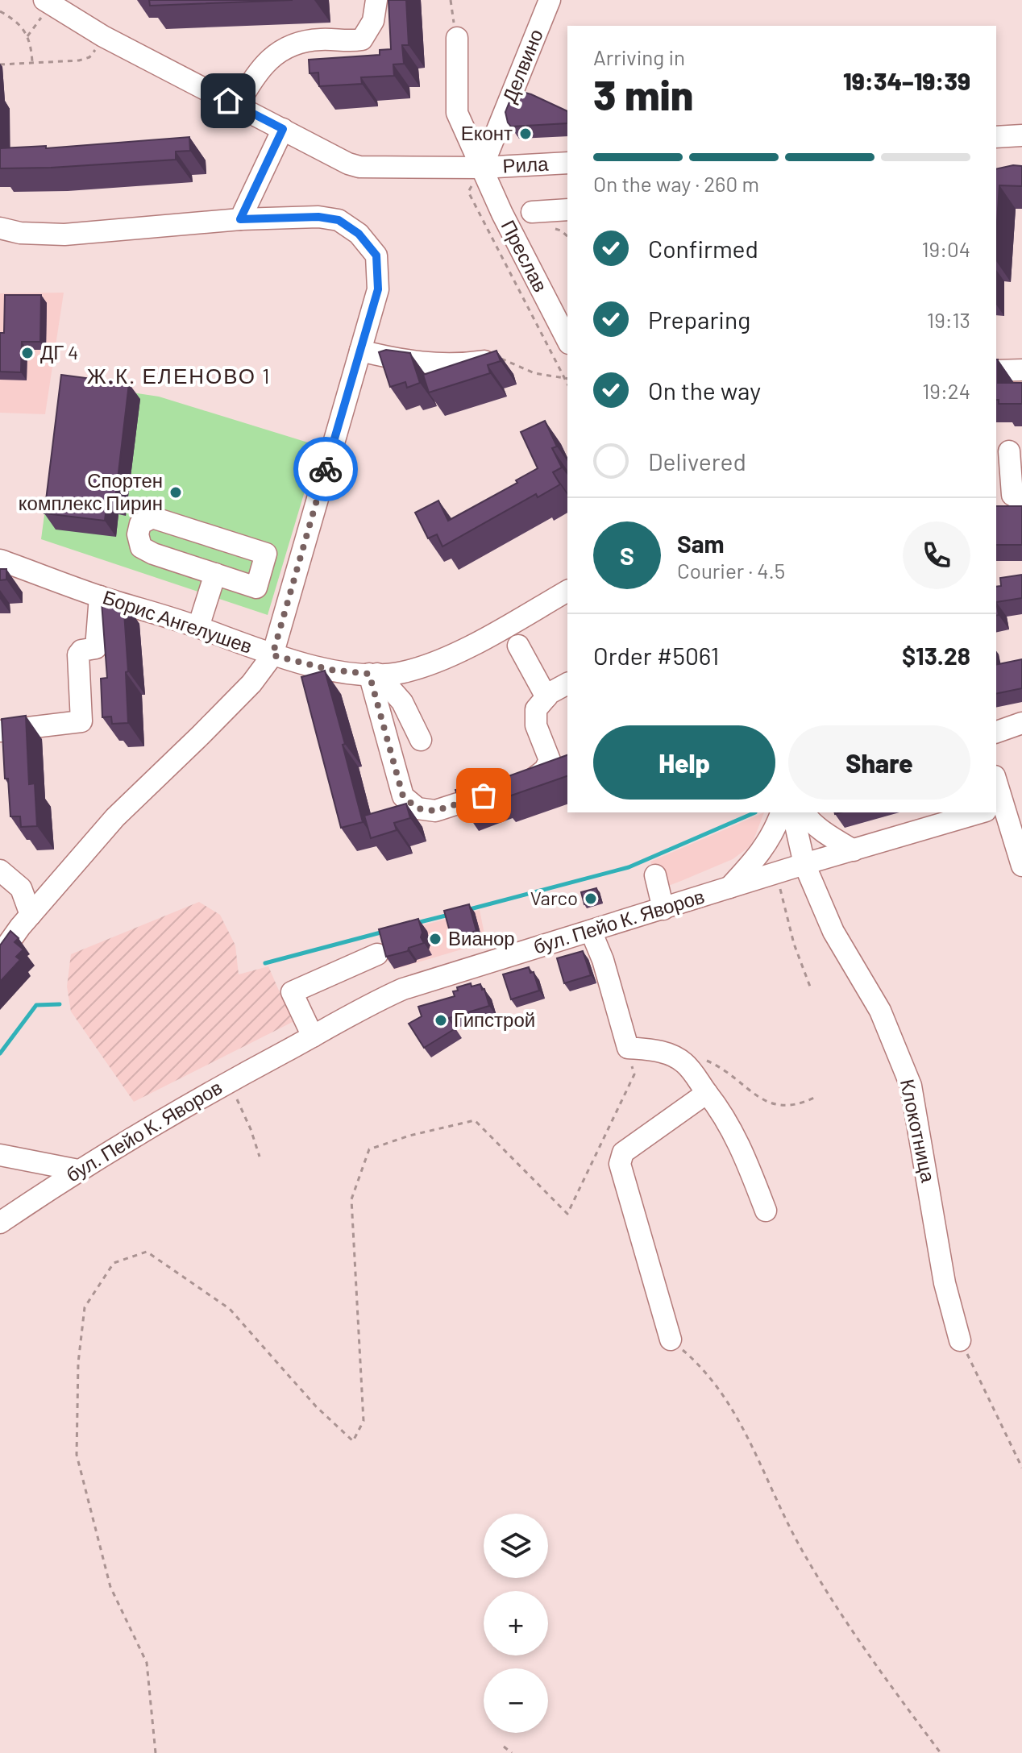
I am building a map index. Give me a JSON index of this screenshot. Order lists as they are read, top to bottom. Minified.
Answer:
{"streets":{"street":["Делвино","Рила","Преслав","Борис Ангелушев","бул. Пейо К. Яворов","Клокотница"]},"crossings":[["Делвино","Рила"],["Делвино","Преслав"],["Рила","Преслав"],["бул. Пейо К. Яворов","Клокотница"]],"districts":["Ж.К. ЕЛЕНОВО 1"],"places":["Еконт","ДГ 4","Спортен комплекс Пирин","Varco","Вианор","Гипстрой"],"page":{"heading":["3 min","Arriving in","19:34–19:39"],"panel":["Sam","Courier · 4.5","Order #5061","$13.28"],"bar":"On the way · 260 m","list":[["Confirmed","19:04"],["Preparing","19:13"],["On the way","19:24"],"Delivered"],"round":"S","buttons":["Help","Share"],"map_buttons":["+","−"]}}
